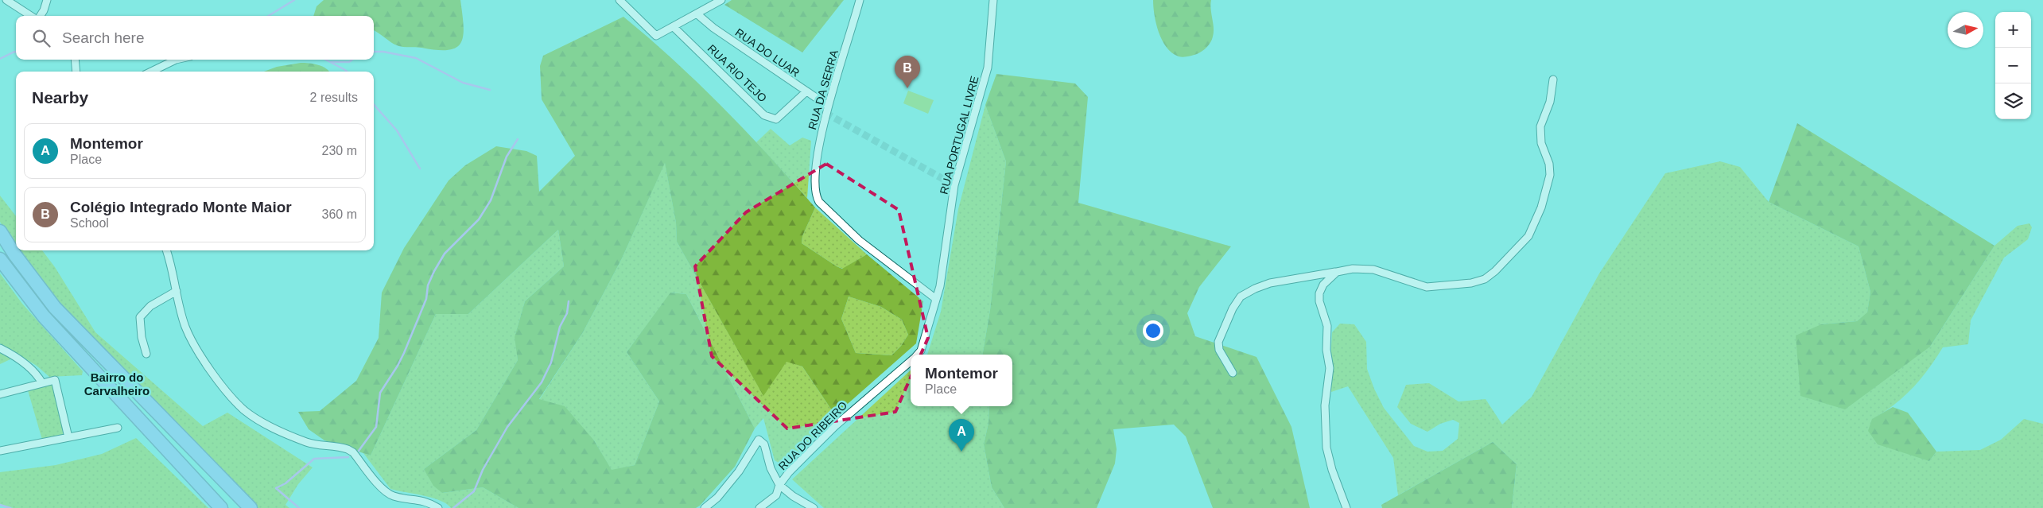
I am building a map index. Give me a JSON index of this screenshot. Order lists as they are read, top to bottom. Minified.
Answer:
{"streets":{"street":["RUA DO LUAR","RUA RIO TEJO","RUA DA SERRA","RUA PORTUGAL LIVRE","RUA DO RIBEIRO"]},"crossings":[["RUA DO LUAR","RUA RIO TEJO"],["RUA DO LUAR","RUA DA SERRA"],["RUA DA SERRA","RUA PORTUGAL LIVRE"],["RUA DA SERRA","RUA DO RIBEIRO"],["RUA PORTUGAL LIVRE","RUA DO RIBEIRO"]],"districts":["Bairro do Carvalheiro"],"north":"right","page":{"map_buttons":["+","−"],"search":"Search here","pins":["B","A"],"heading":["Nearby","2 results"],"list":[{"mark":"A","name":"Montemor","note":"Place","value":"230 m"},{"mark":"B","name":"Colégio Integrado Monte Maior","note":"School","value":"360 m"}],"popup":["Montemor","Place"]}}
